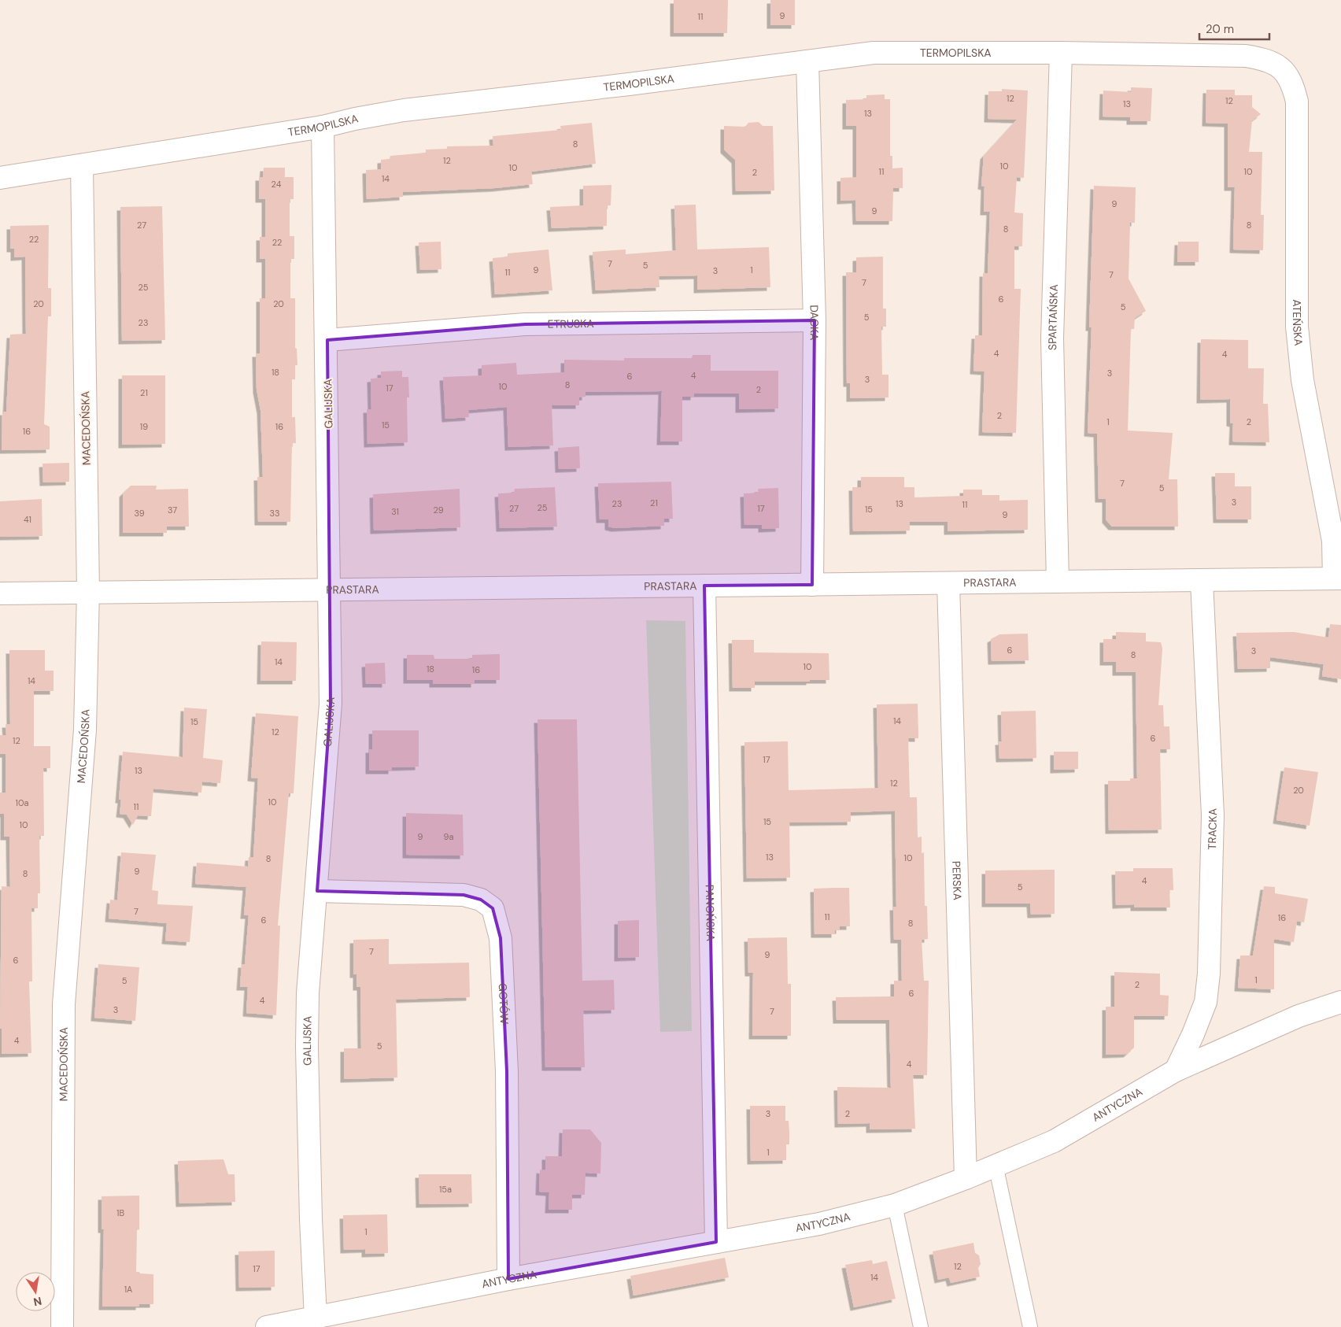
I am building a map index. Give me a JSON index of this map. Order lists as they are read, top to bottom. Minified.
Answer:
{"streets":{"street":["TERMOPILSKA","SPARTAŃSKA","DACKA","ATEŃSKA","ETRUSKA","GALIJSKA","MACEDOŃSKA","PRASTARA","TRACKA","PERSKA","PANOŃSKA","GOTÓW","ANTYCZNA"]},"crossings":[["TERMOPILSKA","SPARTAŃSKA"],["TERMOPILSKA","DACKA"],["TERMOPILSKA","ATEŃSKA"],["TERMOPILSKA","GALIJSKA"],["TERMOPILSKA","MACEDOŃSKA"],["SPARTAŃSKA","PRASTARA"],["DACKA","ETRUSKA"],["DACKA","PRASTARA"],["ATEŃSKA","PRASTARA"],["ETRUSKA","GALIJSKA"],["GALIJSKA","PRASTARA"],["GALIJSKA","GOTÓW"],["GALIJSKA","ANTYCZNA"],["MACEDOŃSKA","PRASTARA"],["PRASTARA","TRACKA"],["PRASTARA","PERSKA"],["PRASTARA","PANOŃSKA"],["TRACKA","ANTYCZNA"],["PERSKA","ANTYCZNA"],["PANOŃSKA","ANTYCZNA"],["GOTÓW","ANTYCZNA"]],"house_numbers":["9","11","12","12","13","13","8","12","10","10","11","10","2","14","24","9","9","27","8","8","22","22","7","5","9","1","3","11","7","7","25","6","20","20","5","5","23","4","4","18","3","4","6","3","8","10","17","2","21","2","1","2","15","19","16","16","7","5","3","21","23","13","11","25","27","17","15","37","29","31","39","33","9","41","6","3","8","14","10","18","16","14","14","15","12","6","12","17","13","12","20","10","10a","11","15","10","9","9a","13","10","8","9","8","4","5","7","11","16","6","8","7","9","6","1","5","2","6","4","3","7","4","5","4","3","2","1","15a","1B","1","12","17","14","1A"],"scale_bar":"20 m","north":"bottom"}
